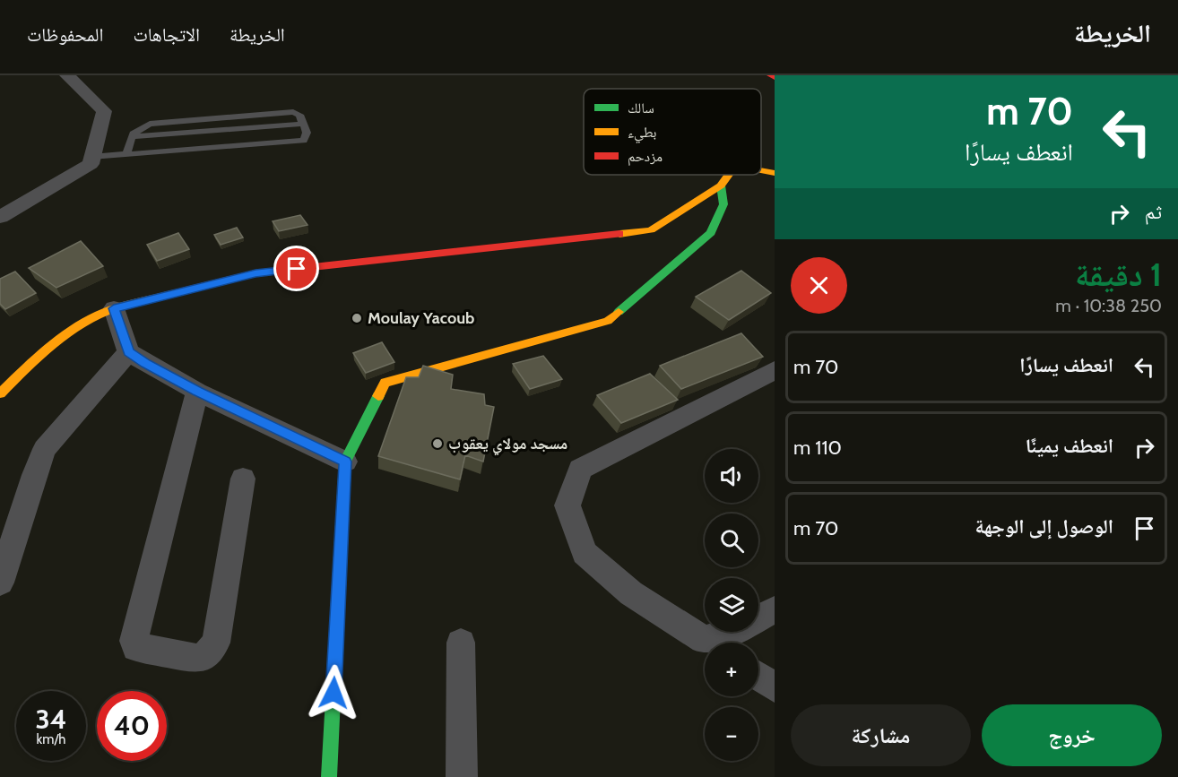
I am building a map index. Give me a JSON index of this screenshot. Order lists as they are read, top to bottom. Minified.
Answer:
{"places":["Moulay Yacoub","مسجد مولاي يعقوب"],"legend":["سالك","بطيء","مزدحم"],"page":{"header":"الخريطة","nav":["الخريطة","الاتجاهات","المحفوظات"],"turn":["70 m","انعطف يسارًا"],"then":"ثم","heading":["1 دقيقة","250 m · 10:38"],"list":[{"name":"انعطف يسارًا","value":"70 m"},{"name":"انعطف يمينًا","value":"110 m"},{"name":"الوصول إلى الوجهة","value":"70 m"}],"map_buttons":["+","−"],"speed":"34 km/h","limit":"40","buttons":["خروج","مشاركة"]}}
